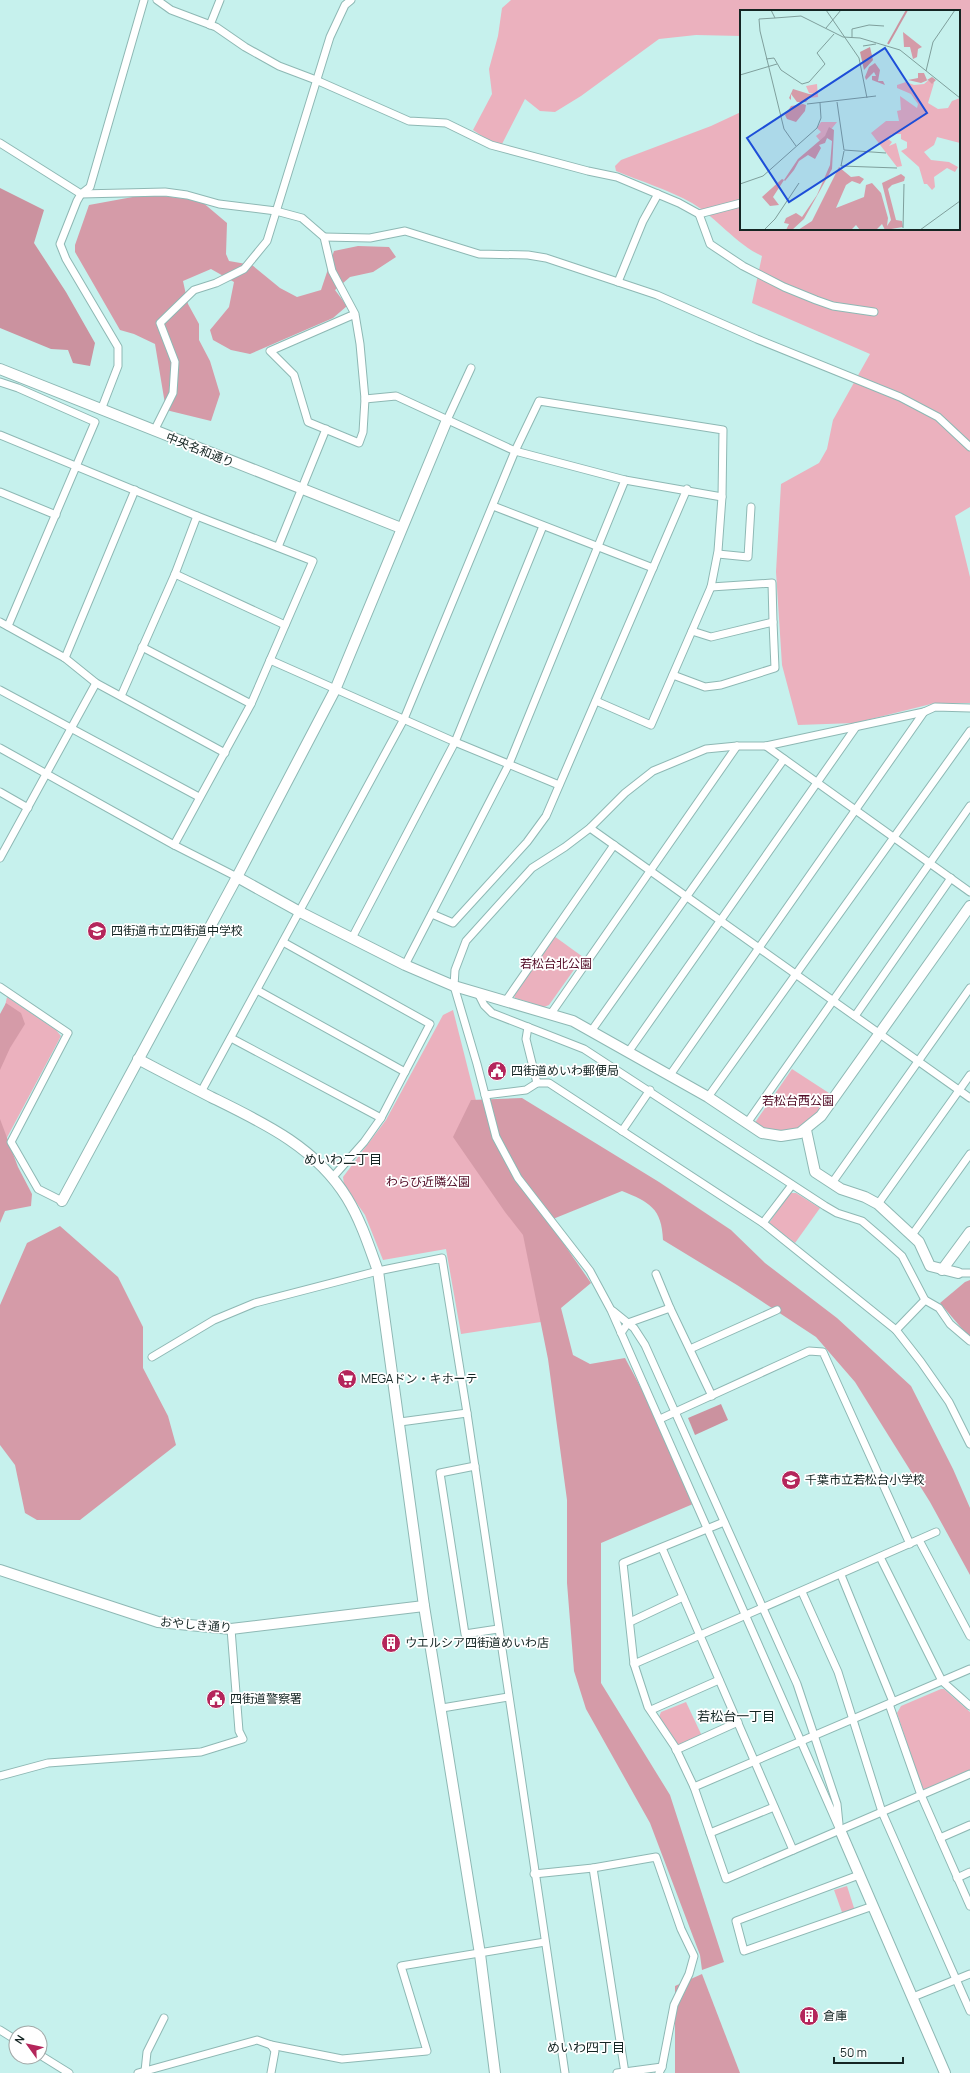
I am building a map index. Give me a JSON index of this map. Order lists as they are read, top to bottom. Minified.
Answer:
{"streets":{"street":["中央名和通り","おやしき通り"]},"districts":["めいわ二丁目","若松台一丁目","めいわ四丁目"],"parks":["若松台北公園","若松台西公園","わらび近隣公園"],"places":{"school or university":["四街道市立四街道中学校","千葉市立若松台小学校"],"public building":["四街道めいわ郵便局","四街道警察署"],"supermarket":["MEGAドン・キホーテ"],"building":["ウエルシア四街道めいわ店","倉庫"]},"scale_bar":"50 m","north":"top left"}
